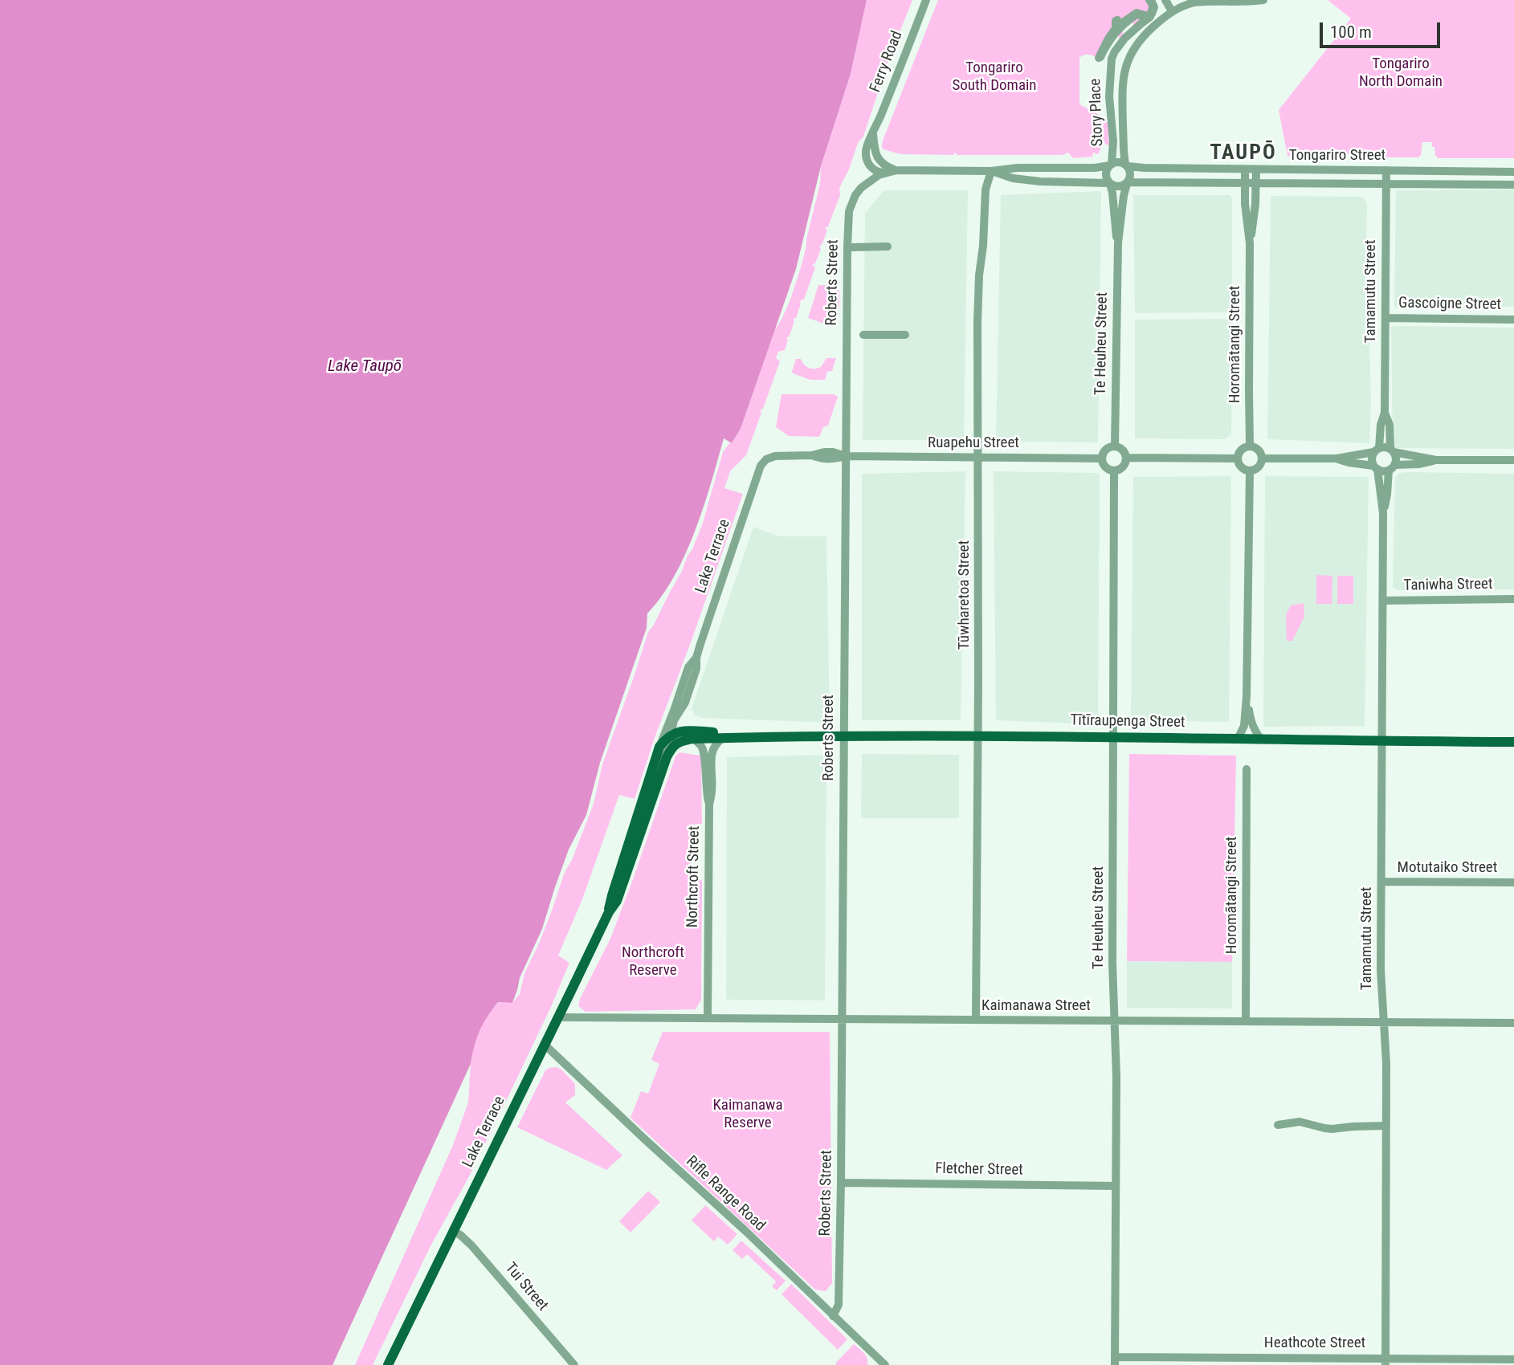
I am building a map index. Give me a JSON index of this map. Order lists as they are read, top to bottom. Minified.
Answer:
{"streets":{"main road":["Lake Terrace","Tītīraupenga Street"],"street":["Ferry Road","Story Place","Tongariro Street","Roberts Street","Tamamutu Street","Gascoigne Street","Te Heuheu Street","Horomātangi Street","Ruapehu Street","Taniwha Street","Tūwharetoa Street","Motutaiko Street","Northcroft Street","Kaimanawa Street","Fletcher Street","Rifle Range Road","Tui Street","Heathcote Street"]},"crossings":[["Ferry Road","Roberts Street"],["Story Place","Tongariro Street"],["Story Place","Te Heuheu Street"],["Tongariro Street","Tamamutu Street"],["Tongariro Street","Te Heuheu Street"],["Tongariro Street","Horomātangi Street"],["Roberts Street","Ruapehu Street"],["Roberts Street","Tītīraupenga Street"],["Roberts Street","Kaimanawa Street"],["Roberts Street","Fletcher Street"],["Roberts Street","Rifle Range Road"],["Tamamutu Street","Gascoigne Street"],["Tamamutu Street","Taniwha Street"],["Tamamutu Street","Tītīraupenga Street"],["Tamamutu Street","Motutaiko Street"],["Tamamutu Street","Kaimanawa Street"],["Tamamutu Street","Heathcote Street"],["Te Heuheu Street","Ruapehu Street"],["Te Heuheu Street","Tītīraupenga Street"],["Te Heuheu Street","Kaimanawa Street"],["Te Heuheu Street","Fletcher Street"],["Te Heuheu Street","Heathcote Street"],["Horomātangi Street","Kaimanawa Street"],["Ruapehu Street","Lake Terrace"],["Ruapehu Street","Tūwharetoa Street"],["Lake Terrace","Tītīraupenga Street"],["Lake Terrace","Northcroft Street"],["Lake Terrace","Kaimanawa Street"],["Lake Terrace","Rifle Range Road"],["Lake Terrace","Tui Street"],["Tūwharetoa Street","Tītīraupenga Street"],["Tūwharetoa Street","Kaimanawa Street"],["Tītīraupenga Street","Northcroft Street"],["Northcroft Street","Kaimanawa Street"]],"districts":["TAUPŌ"],"water":["Lake Taupō"],"parks":["Tongariro North Domain","Tongariro South Domain","Northcroft Reserve","Kaimanawa Reserve"],"scale_bar":"100 m"}
